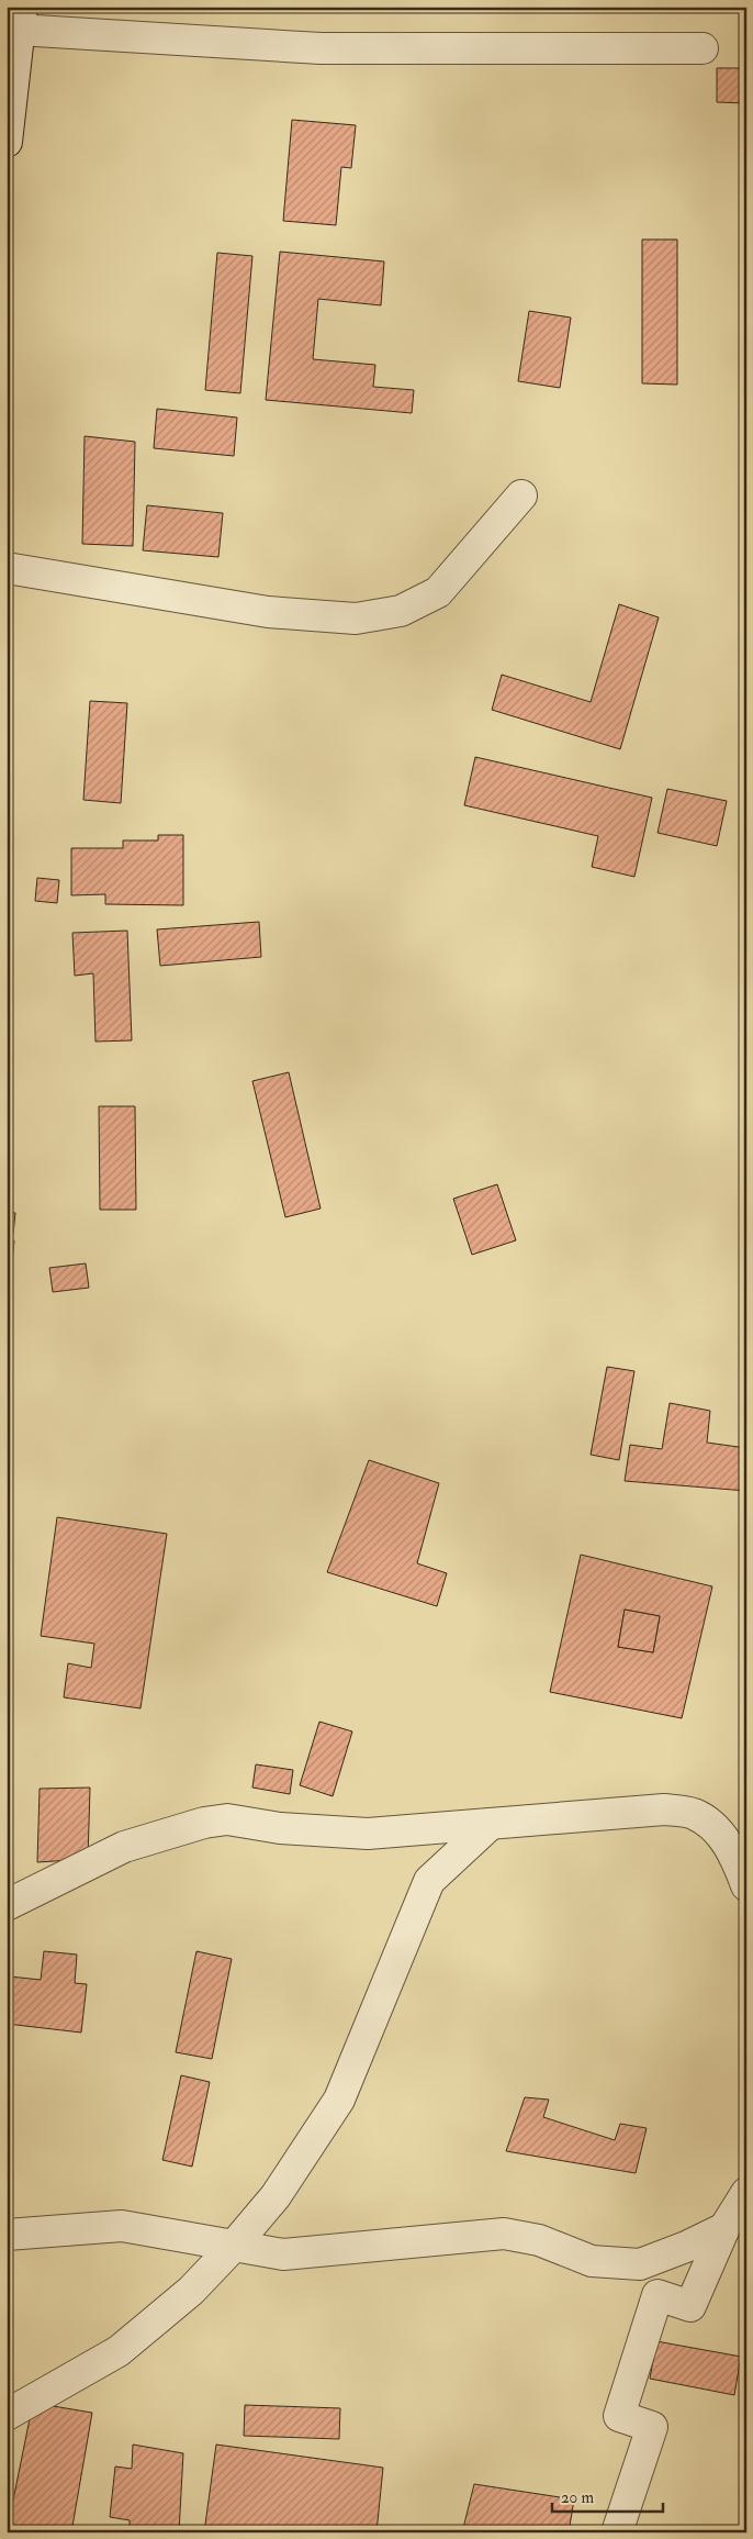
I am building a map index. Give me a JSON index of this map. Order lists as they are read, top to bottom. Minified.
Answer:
{"scale_bar":"20 m"}
